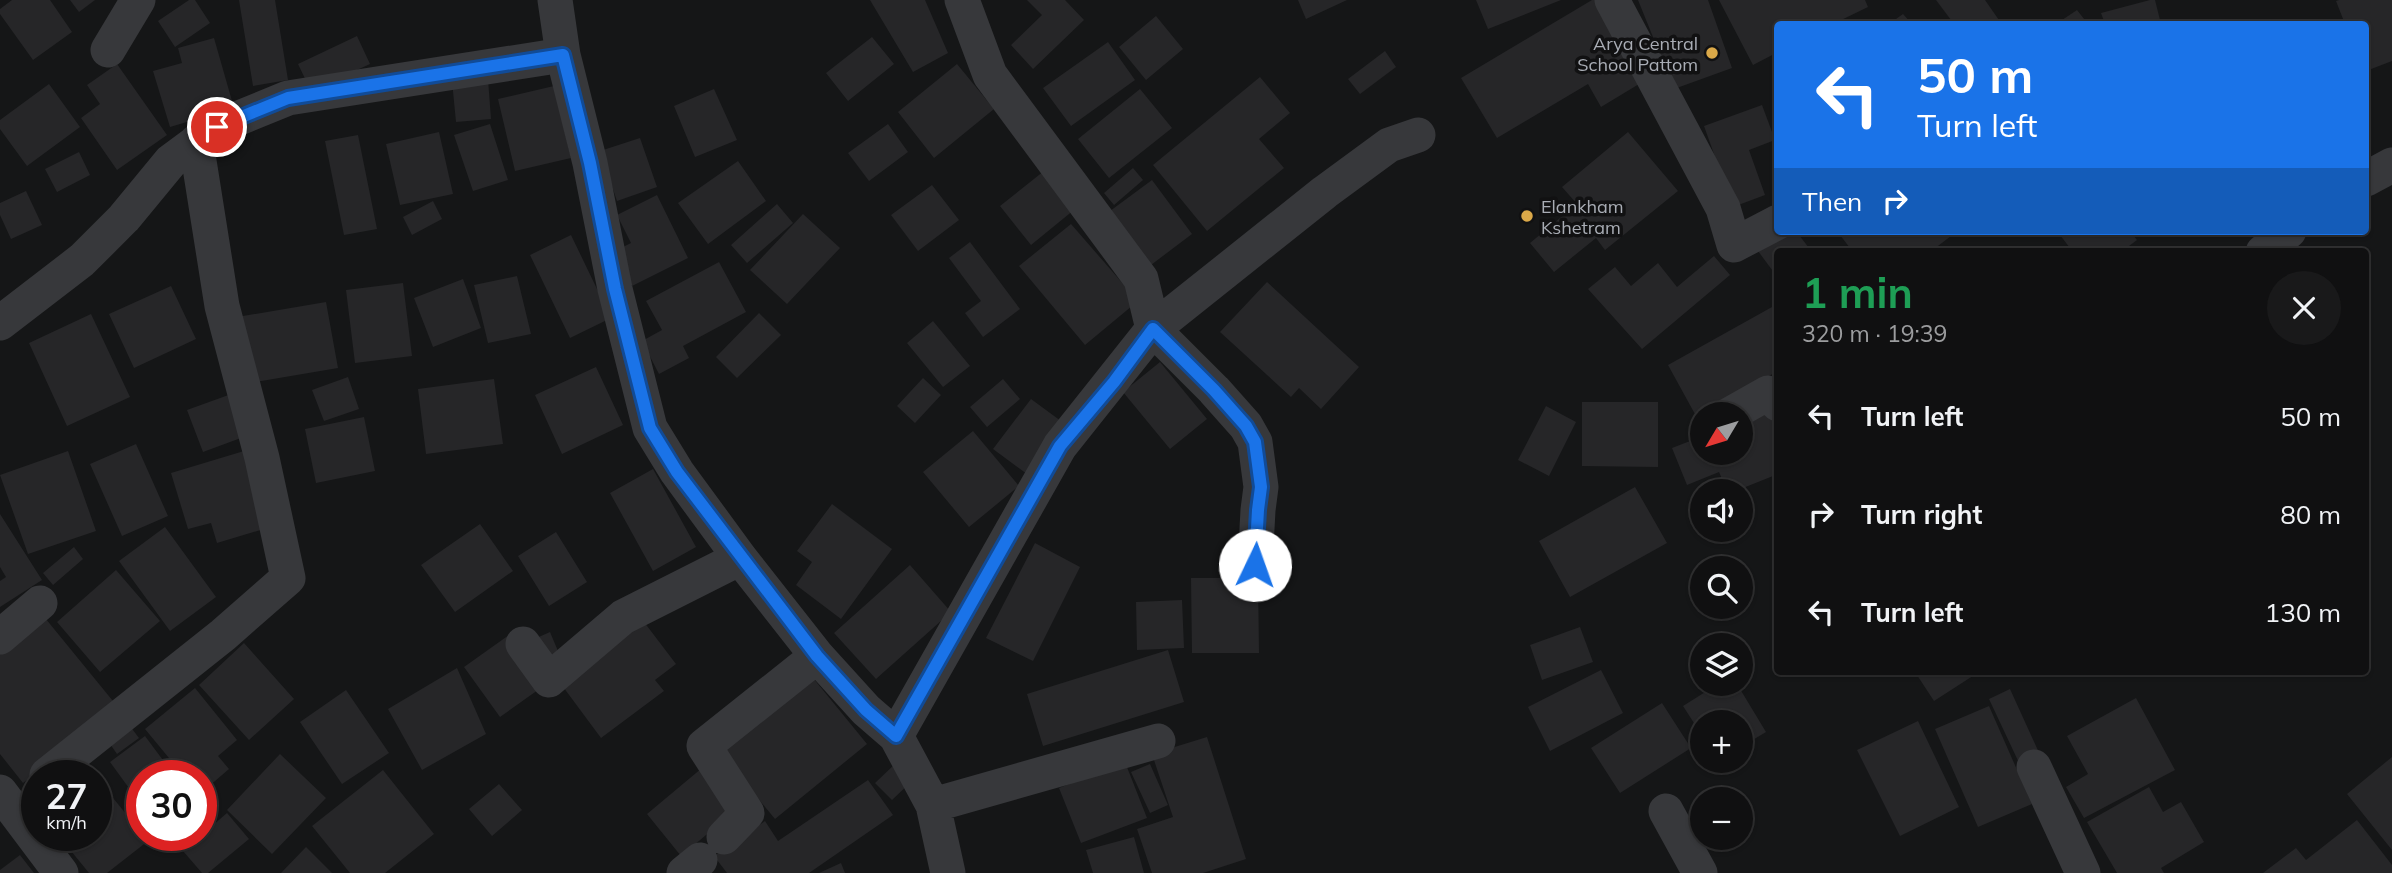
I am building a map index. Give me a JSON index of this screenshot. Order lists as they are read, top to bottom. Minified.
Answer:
{"places":["Arya Central School Pattom","Elankham Kshetram"],"north":"bottom left","page":{"turn":["50 m","Turn left"],"then":"Then","heading":["1 min","320 m · 19:39"],"list":[{"name":"Turn left","value":"50 m"},{"name":"Turn right","value":"80 m"},{"name":"Turn left","value":"130 m"}],"map_buttons":["+","−"],"speed":"27 km/h","limit":"30"}}
